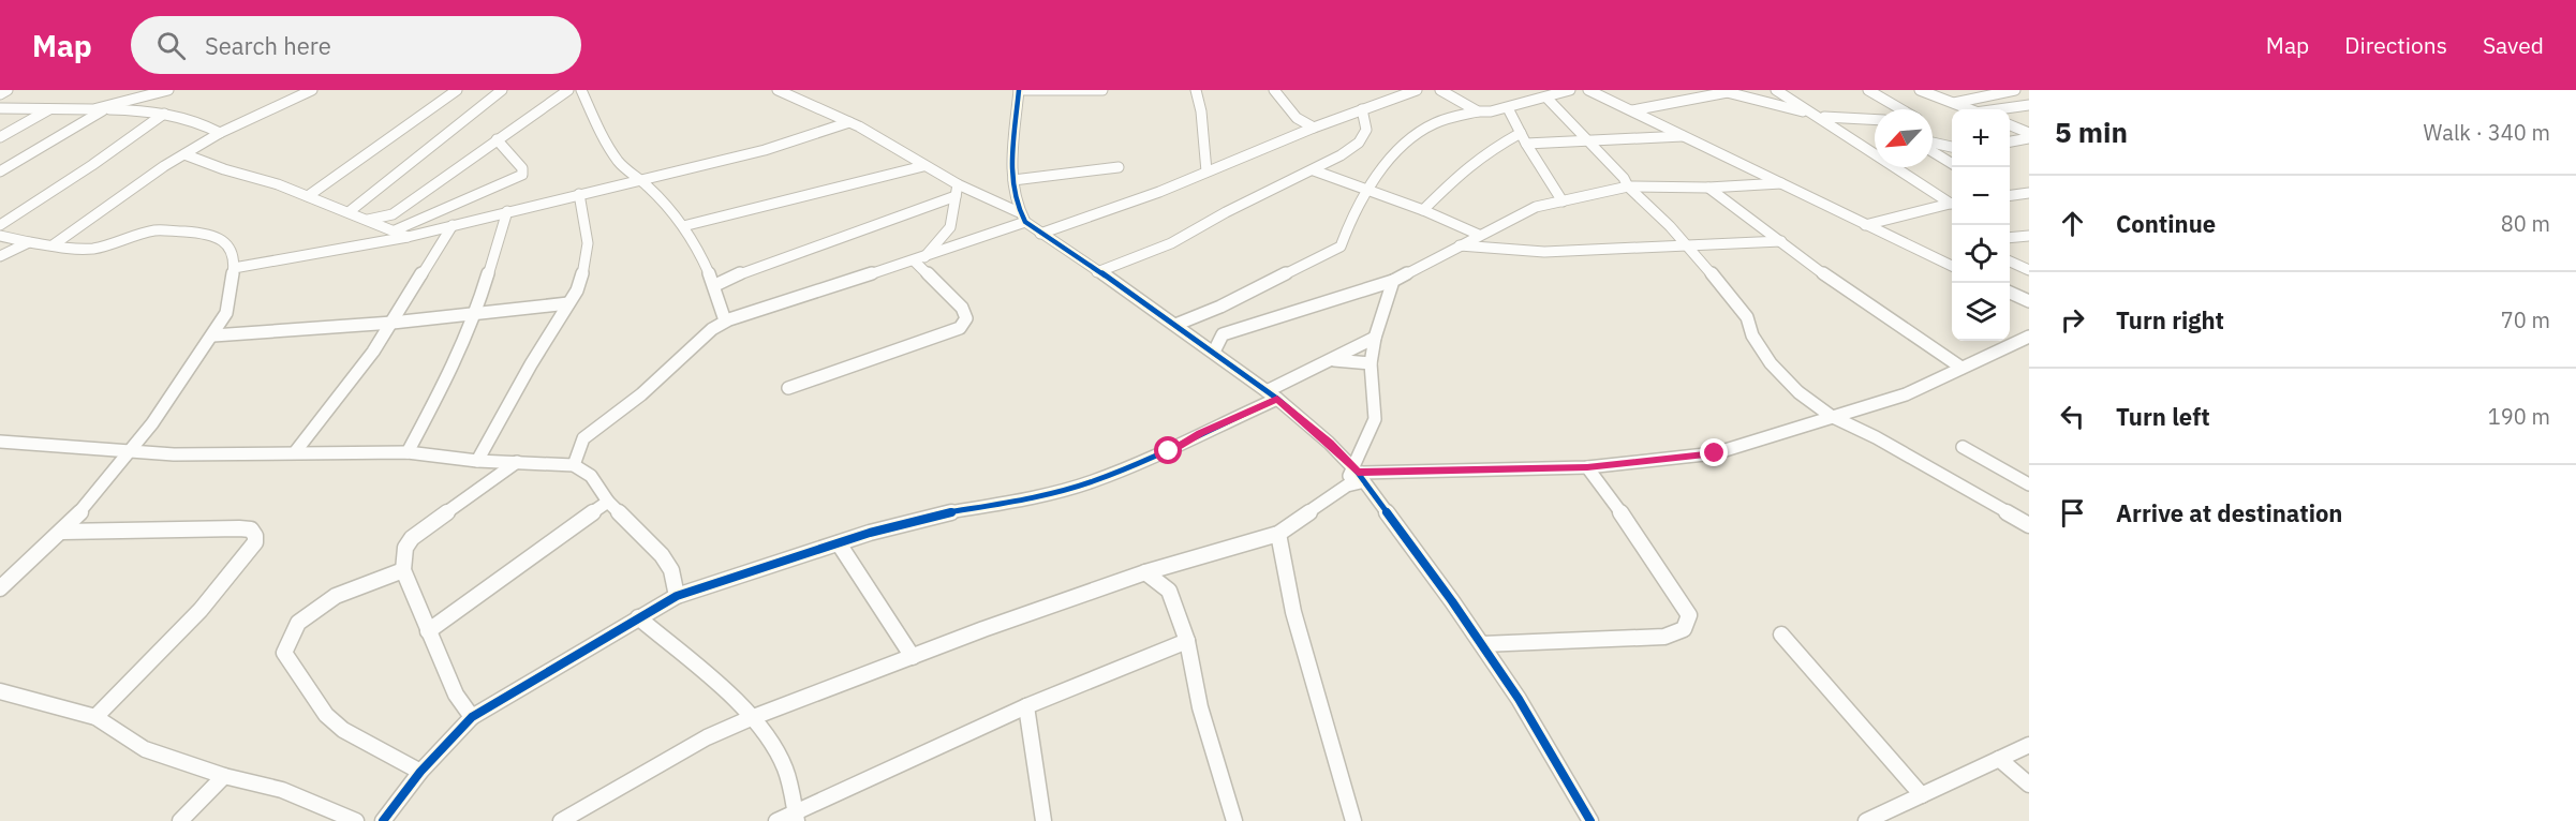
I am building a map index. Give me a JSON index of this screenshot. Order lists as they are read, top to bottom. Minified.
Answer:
{"north":"bottom left","page":{"header":"Map","search":"Search here","nav":["Map","Directions","Saved"],"heading":["5 min","Walk · 340 m"],"map_buttons":["+","−"],"list":[["Continue","80 m"],["Turn right","70 m"],["Turn left","190 m"],"Arrive at destination"]}}
